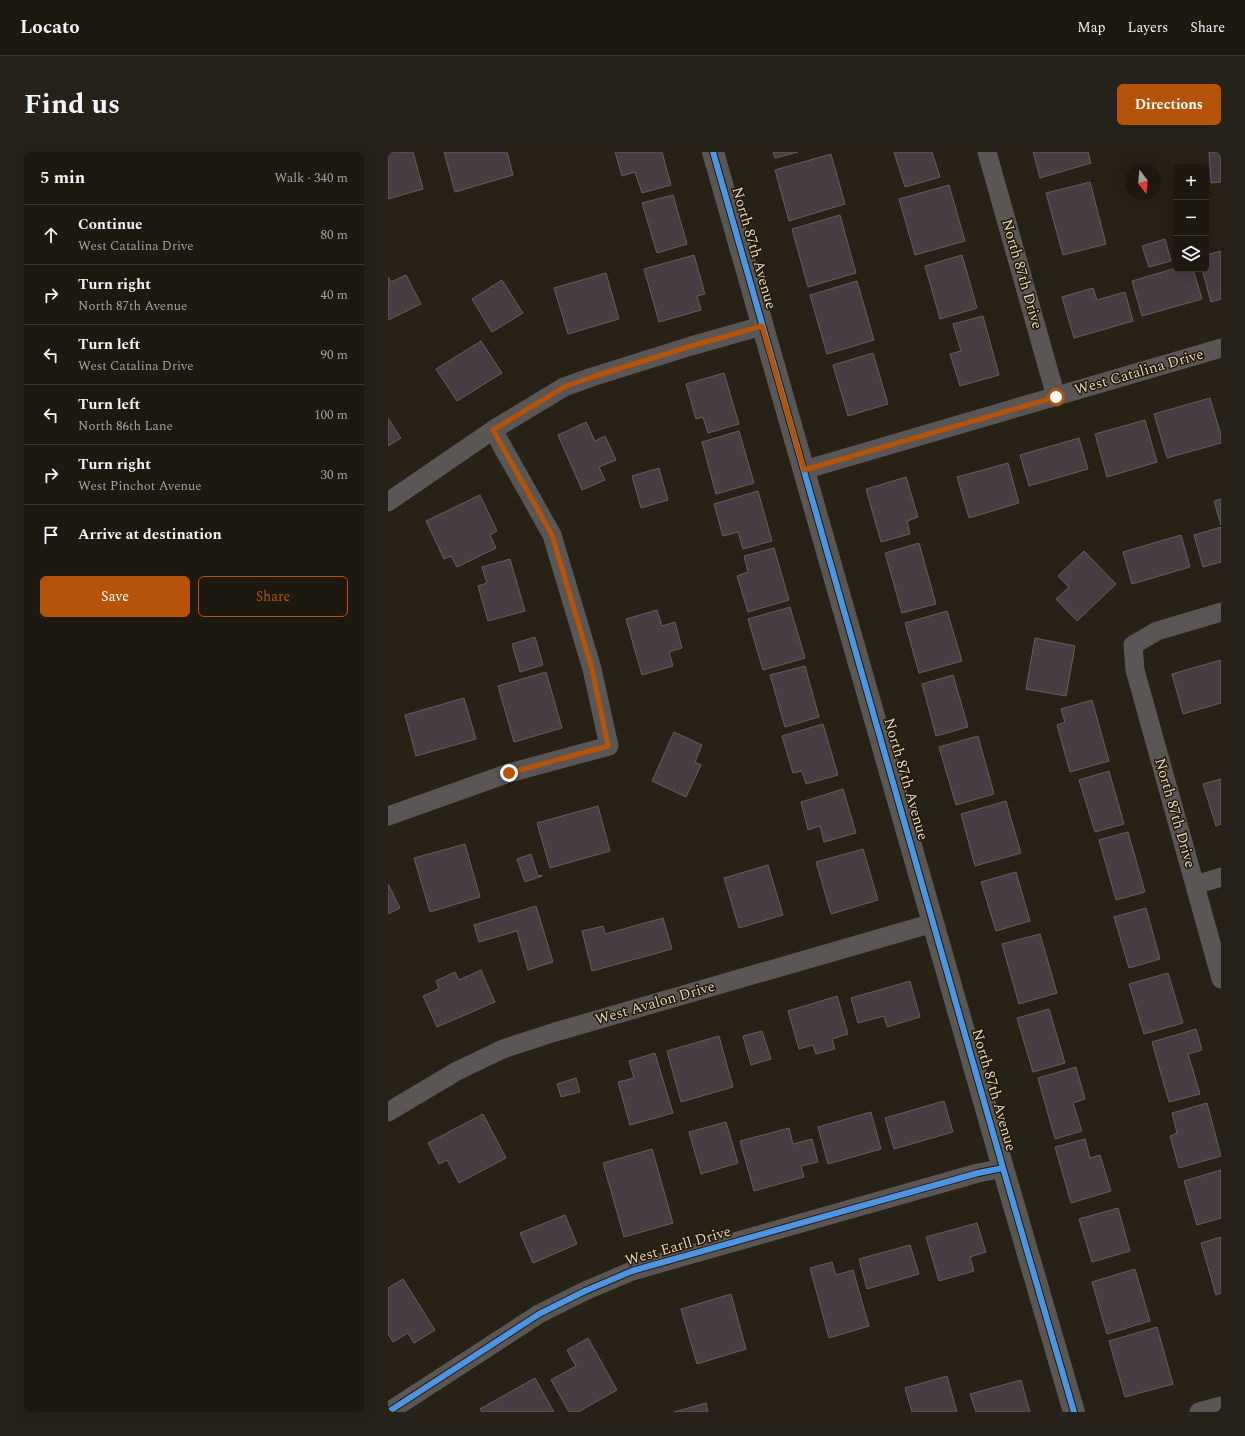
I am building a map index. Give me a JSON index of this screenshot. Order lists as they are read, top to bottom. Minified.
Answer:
{"streets":{"street":["North 87th Avenue","North 87th Drive","West Catalina Drive","West Avalon Drive","West Earll Drive"]},"crossings":[["North 87th Avenue","West Catalina Drive"],["North 87th Avenue","West Avalon Drive"],["North 87th Avenue","West Earll Drive"],["North 87th Drive","West Catalina Drive"]],"north":"bottom","page":{"header":"Locato","nav":["Map","Layers","Share"],"title":"Find us","buttons":["Directions",["Save","Share"]],"heading":["5 min","Walk · 340 m"],"map_buttons":["+","−"],"list":[["Continue","West Catalina Drive","80 m"],["Turn right","North 87th Avenue","40 m"],["Turn left","West Catalina Drive","90 m"],["Turn left","North 86th Lane","100 m"],["Turn right","West Pinchot Avenue","30 m"],"Arrive at destination"]}}
